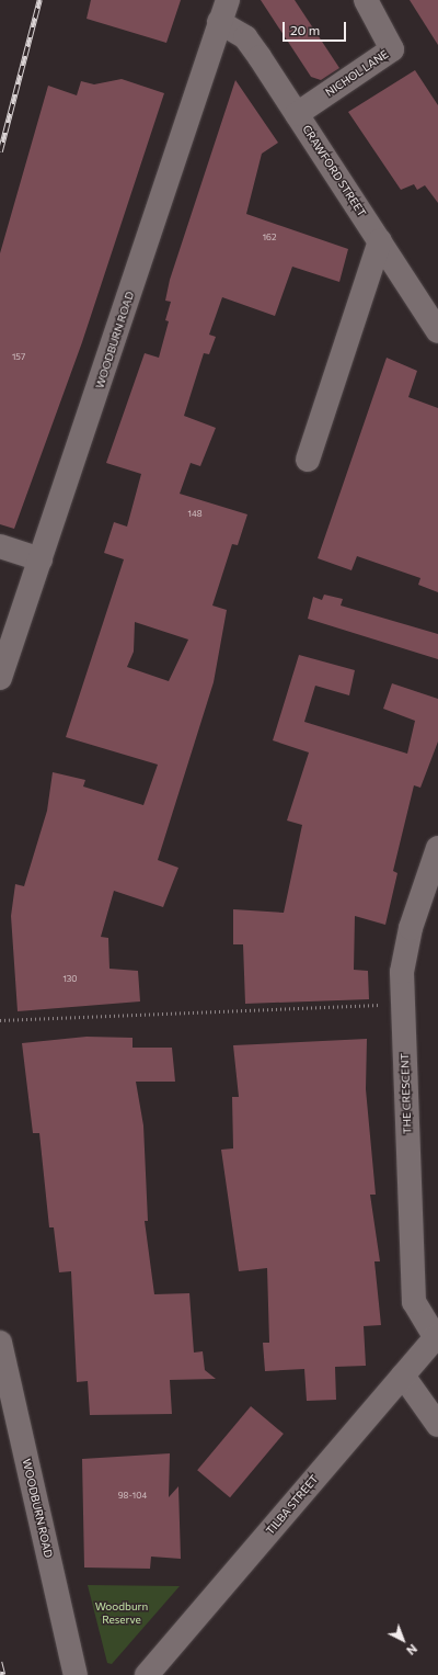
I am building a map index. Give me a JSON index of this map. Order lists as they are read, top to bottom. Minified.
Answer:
{"streets":{"street":["NICHOL LANE","CRAWFORD STREET","WOODBURN ROAD","THE CRESCENT","TILBA STREET"]},"crossings":[["NICHOL LANE","CRAWFORD STREET"],["CRAWFORD STREET","WOODBURN ROAD"],["THE CRESCENT","TILBA STREET"]],"parks":["Woodburn Reserve"],"house_numbers":["162","157","148","130","98-104"],"scale_bar":"20 m","north":"bottom right"}
